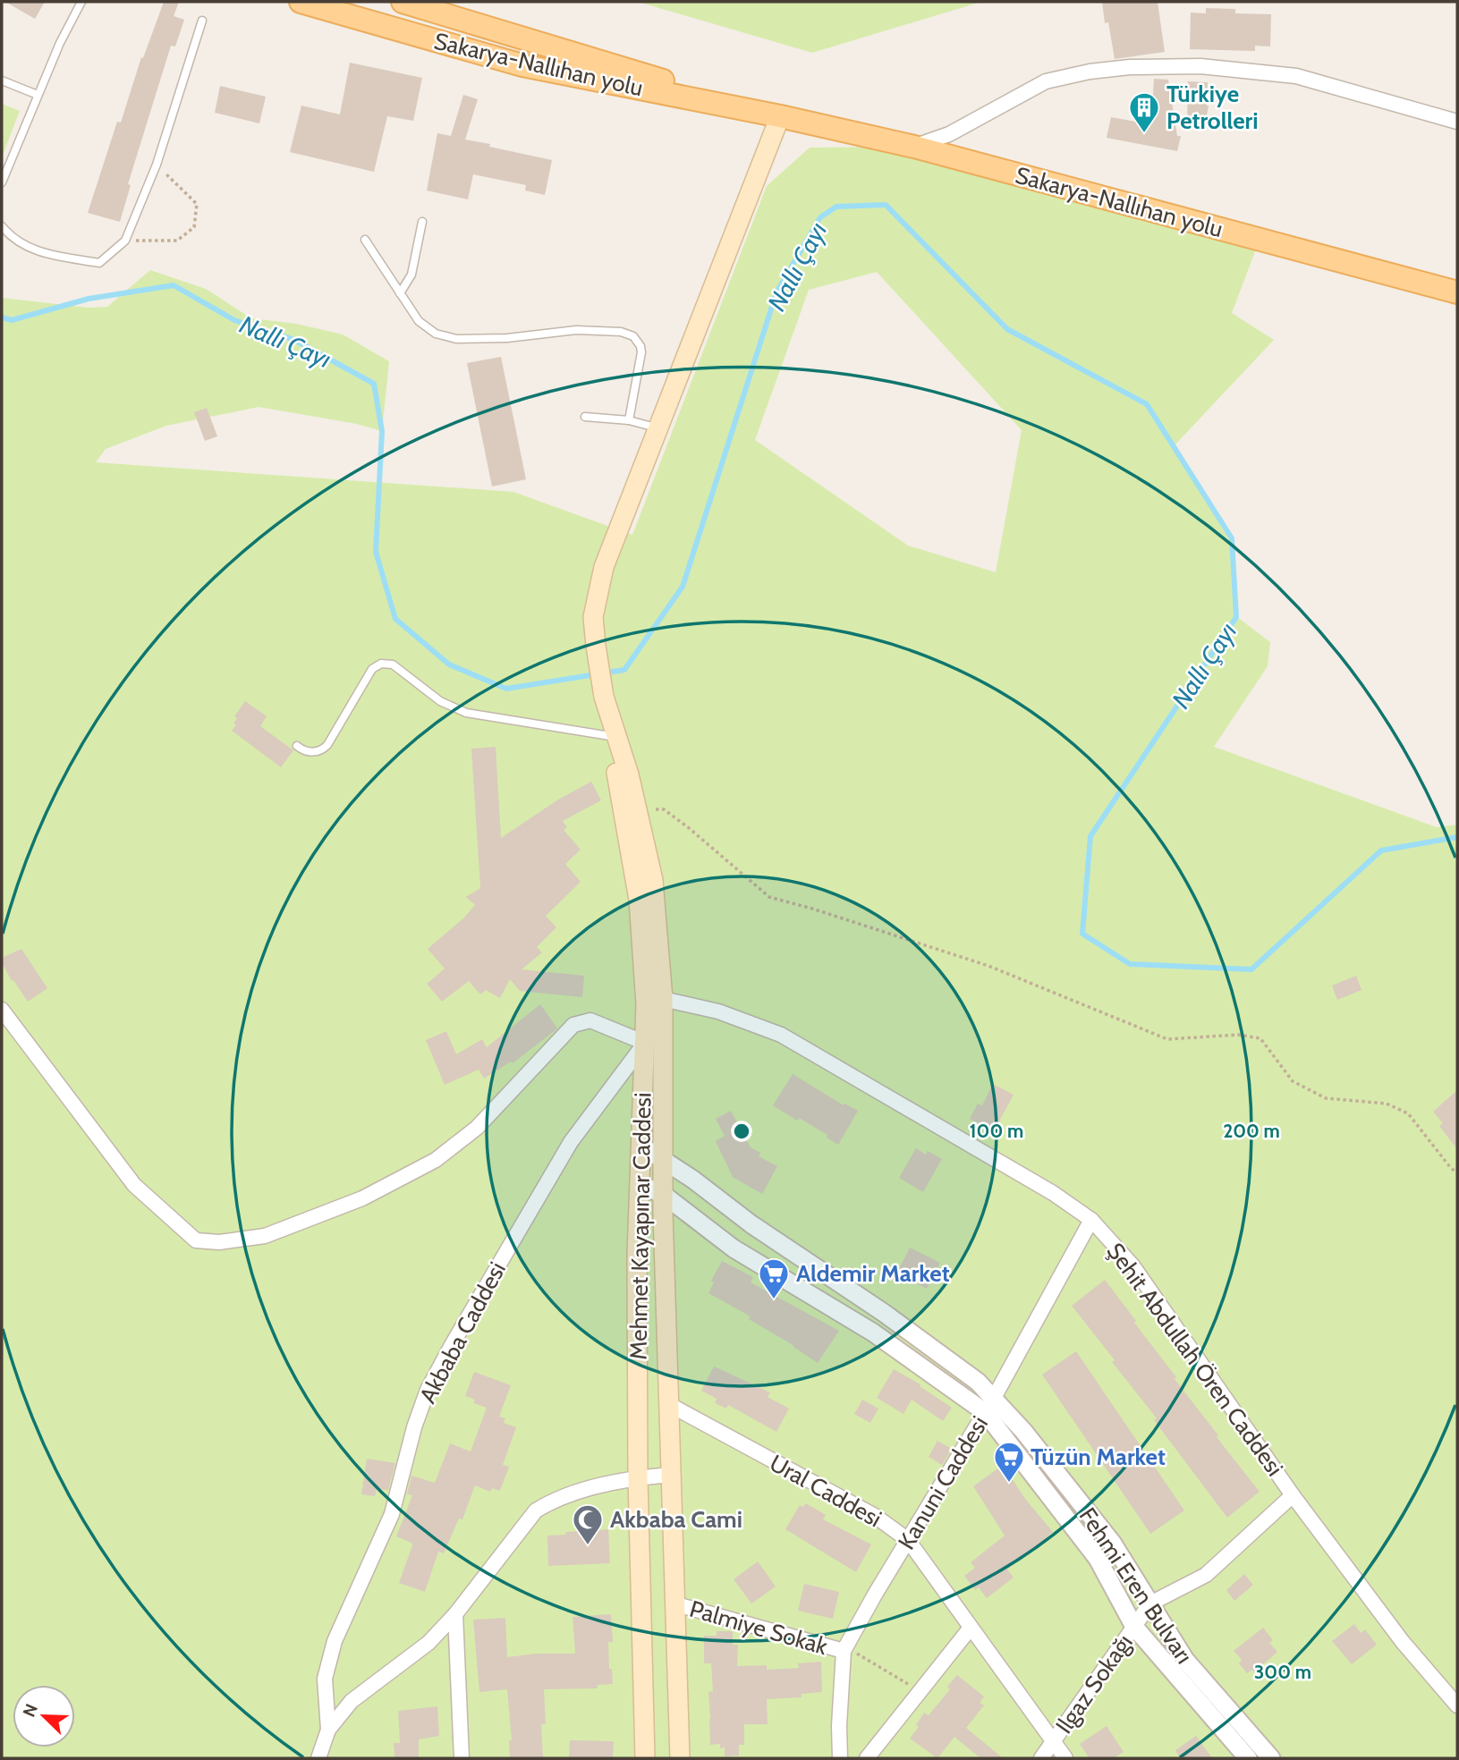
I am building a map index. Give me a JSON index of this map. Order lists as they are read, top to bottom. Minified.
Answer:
{"streets":{"main road":["Sakarya-Nallıhan yolu","Mehmet Kayapınar Caddesi"],"street":["Akbaba Caddesi","Şehit Abdullah Ören Caddesi","Kanuni Caddesi","Ural Caddesi","Fehmi Eren Bulvarı","Palmiye Sokak","Ilgaz Sokağı"]},"crossings":[["Mehmet Kayapınar Caddesi","Akbaba Caddesi"],["Mehmet Kayapınar Caddesi","Şehit Abdullah Ören Caddesi"],["Mehmet Kayapınar Caddesi","Ural Caddesi"],["Mehmet Kayapınar Caddesi","Fehmi Eren Bulvarı"],["Mehmet Kayapınar Caddesi","Palmiye Sokak"],["Şehit Abdullah Ören Caddesi","Kanuni Caddesi"],["Şehit Abdullah Ören Caddesi","Ilgaz Sokağı"],["Kanuni Caddesi","Ural Caddesi"],["Kanuni Caddesi","Fehmi Eren Bulvarı"],["Kanuni Caddesi","Palmiye Sokak"],["Ural Caddesi","Ilgaz Sokağı"],["Fehmi Eren Bulvarı","Ilgaz Sokağı"]],"water":["Nallı Çayı"],"places":{"building":["Türkiye Petrolleri"],"supermarket":["Aldemir Market","Tüzün Market"],"mosque":["Akbaba Cami"]},"north":"top left","rings":["100 m","200 m","300 m"]}
